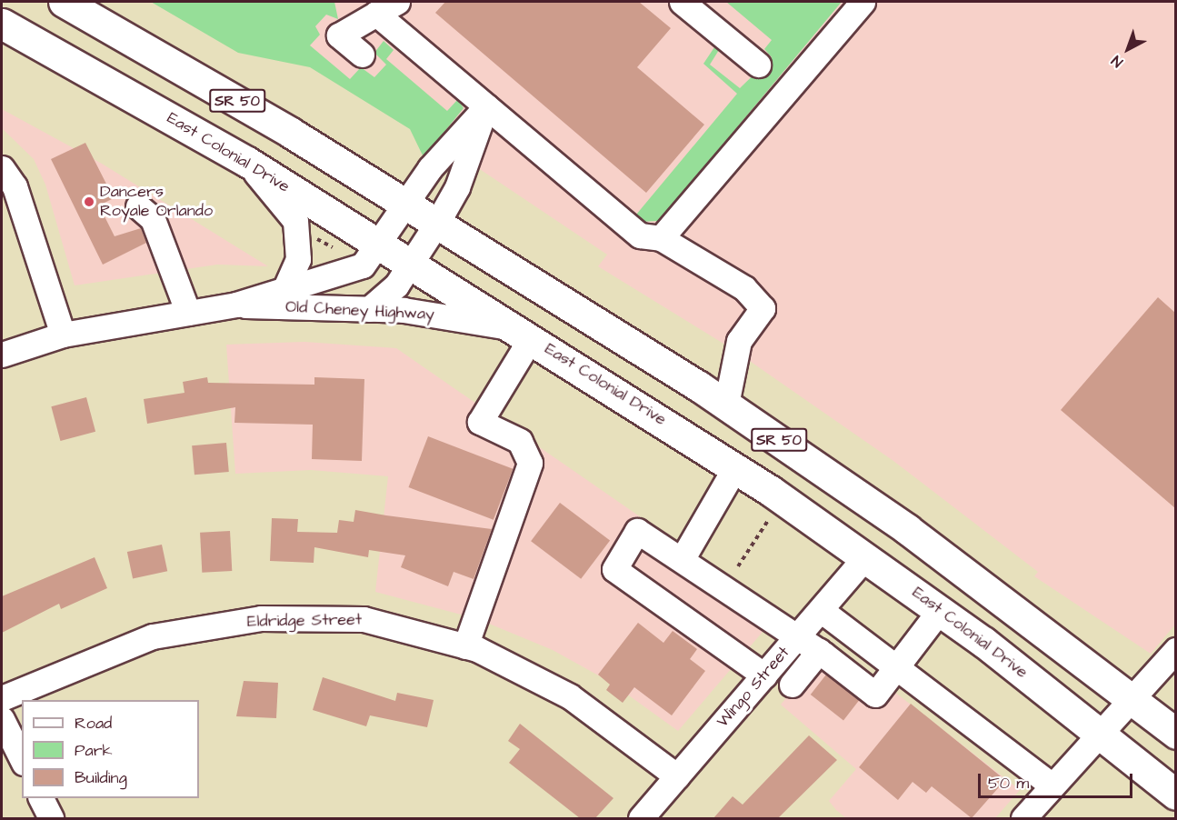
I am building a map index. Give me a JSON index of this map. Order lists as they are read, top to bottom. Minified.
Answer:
{"streets":{"highway":["SR 50","East Colonial Drive"],"street":["Old Cheney Highway","Eldridge Street","Wingo Street"]},"crossings":[["SR 50","Old Cheney Highway"],["East Colonial Drive","Old Cheney Highway"],["East Colonial Drive","Wingo Street"],["Eldridge Street","Wingo Street"]],"places":["Dancers Royale Orlando"],"legend":["Road","Park","Building"],"scale_bar":"50 m","north":"bottom left"}
